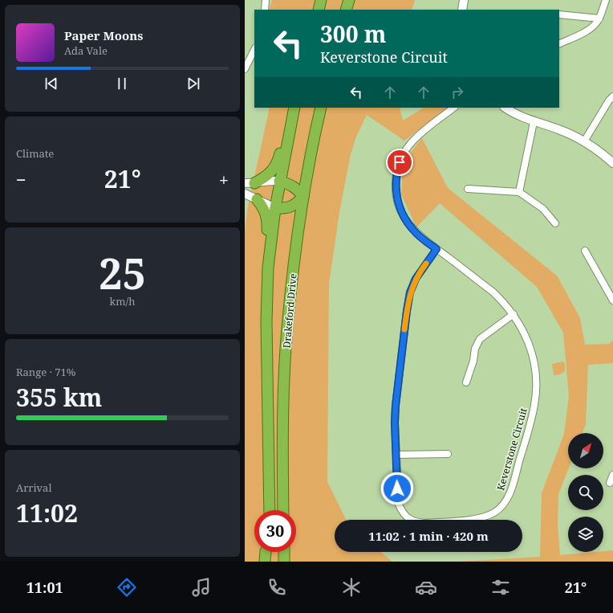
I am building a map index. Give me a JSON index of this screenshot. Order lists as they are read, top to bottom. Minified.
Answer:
{"streets":{"highway":["Drakeford Drive"],"street":["Keverstone Circuit"]},"north":"top right","page":{"turn":["300 m","Keverstone Circuit"],"song":["Paper Moons","Ada Vale"],"tile":["Climate",["25","km/h"],["Range · 71%","355 km"],["Arrival","11:02"]],"heat":["−","21°","+"],"limit":"30","trip":"11:02 · 1 min · 420 m","tabs":["11:01","21°"]}}
